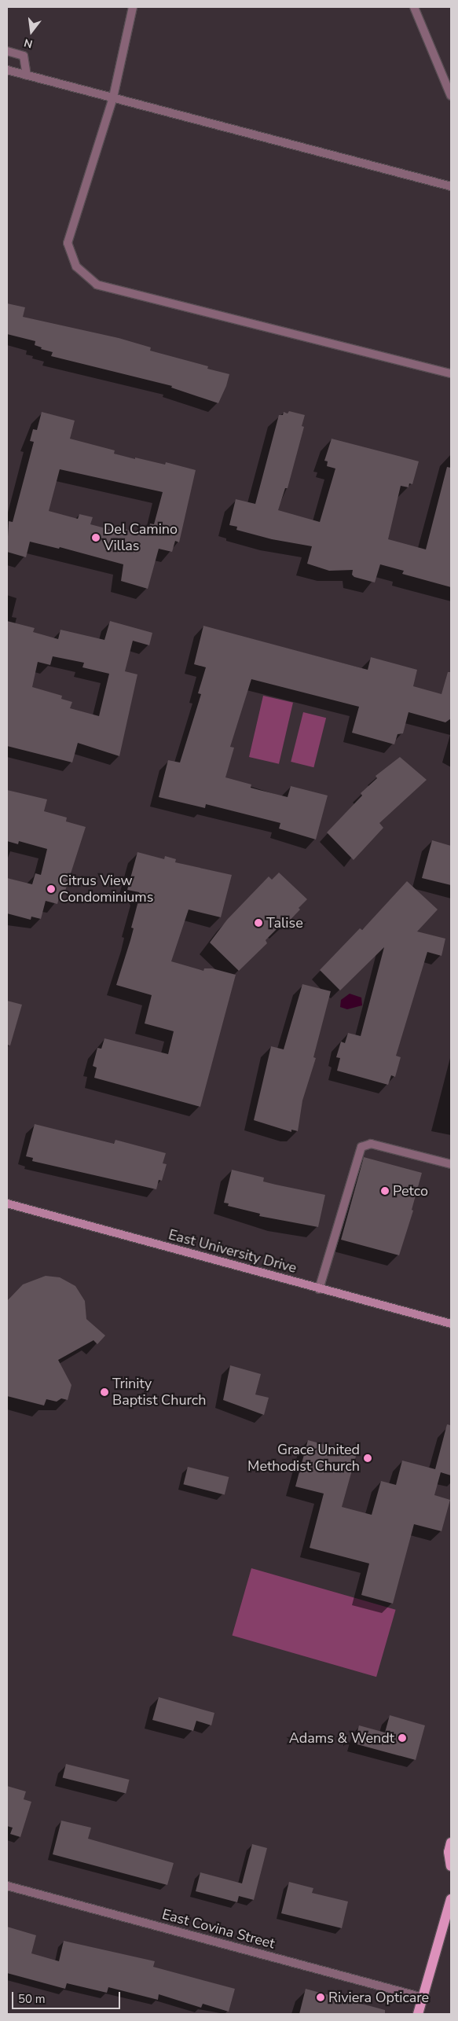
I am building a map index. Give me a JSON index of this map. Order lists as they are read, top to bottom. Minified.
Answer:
{"streets":{"main road":["East University Drive"],"street":["East Covina Street"]},"places":["Del Camino Villas","Citrus View Condominiums","Talise","Petco","Trinity Baptist Church","Grace United Methodist Church","Adams & Wendt","Riviera Opticare"],"scale_bar":"50 m","north":"bottom"}
